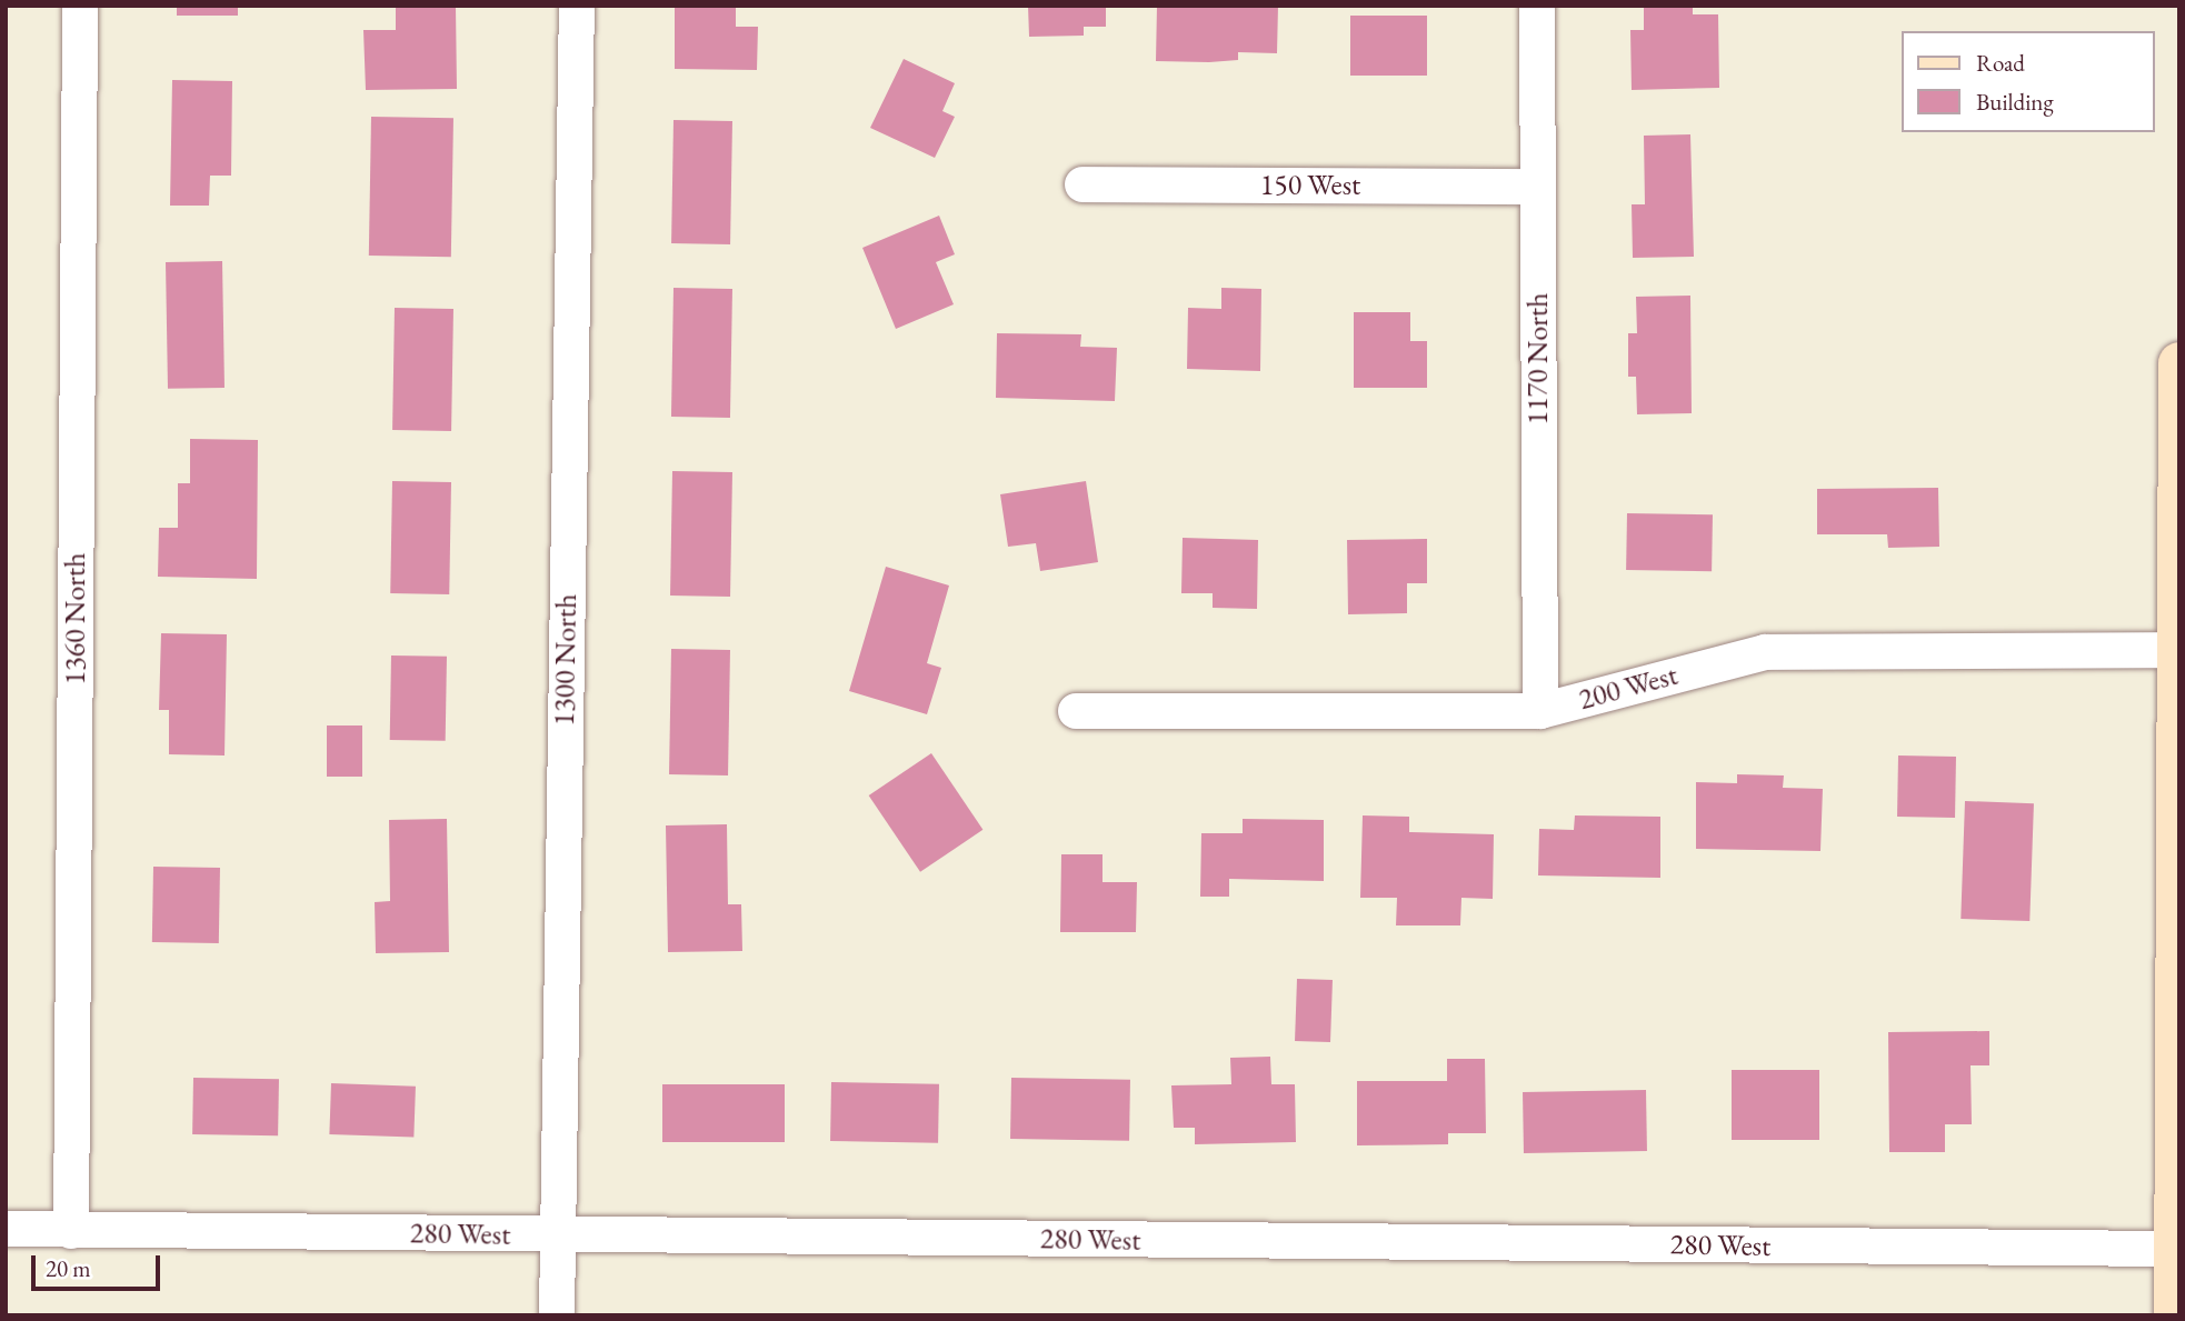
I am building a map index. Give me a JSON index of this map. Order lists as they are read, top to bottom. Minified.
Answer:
{"streets":{"street":["150 West","1170 North","1360 North","1300 North","200 West","280 West"]},"crossings":[["150 West","1170 North"],["1170 North","200 West"],["1360 North","280 West"],["1300 North","280 West"]],"legend":["Road","Building"],"scale_bar":"20 m"}
